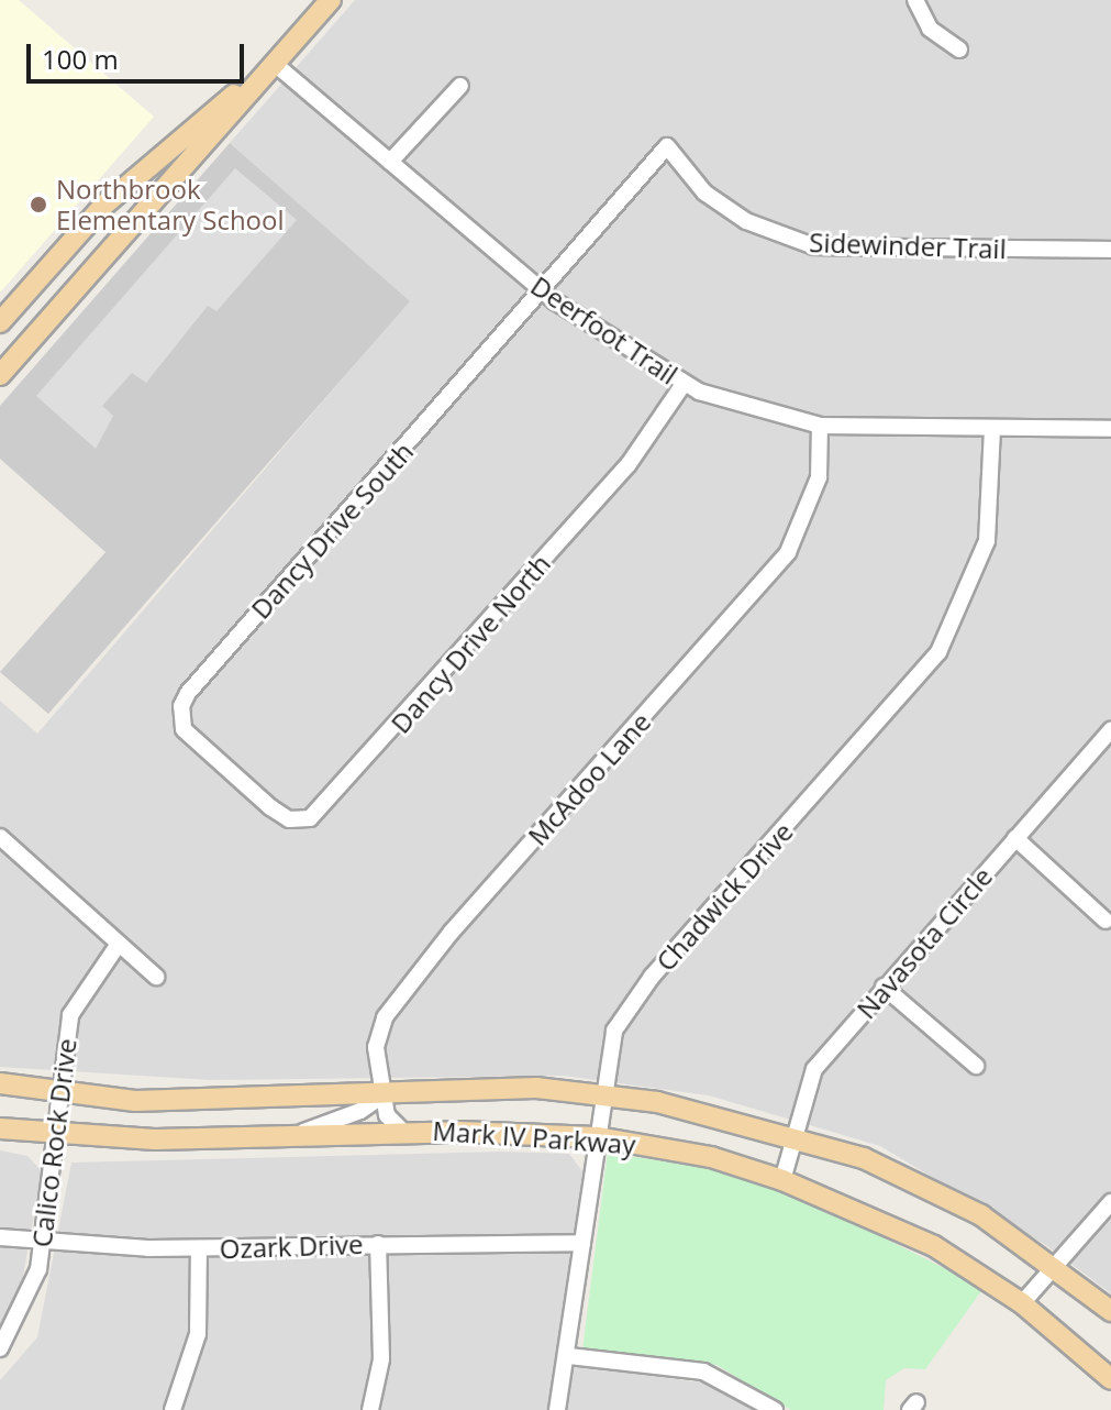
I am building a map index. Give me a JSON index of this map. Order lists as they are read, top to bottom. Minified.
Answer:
{"streets":{"main road":["Mark IV Parkway"],"street":["Sidewinder Trail","Deerfoot Trail","Dancy Drive South","Dancy Drive North","McAdoo Lane","Chadwick Drive","Navasota Circle","Calico Rock Drive","Ozark Drive"]},"crossings":[["Sidewinder Trail","Deerfoot Trail"],["Sidewinder Trail","Dancy Drive South"],["Deerfoot Trail","Dancy Drive South"],["Deerfoot Trail","Dancy Drive North"],["Deerfoot Trail","McAdoo Lane"],["Deerfoot Trail","Chadwick Drive"],["Dancy Drive South","Dancy Drive North"],["McAdoo Lane","Mark IV Parkway"],["Chadwick Drive","Mark IV Parkway"],["Chadwick Drive","Ozark Drive"],["Navasota Circle","Mark IV Parkway"],["Mark IV Parkway","Calico Rock Drive"],["Calico Rock Drive","Ozark Drive"]],"places":["Northbrook Elementary School"],"scale_bar":"100 m"}
